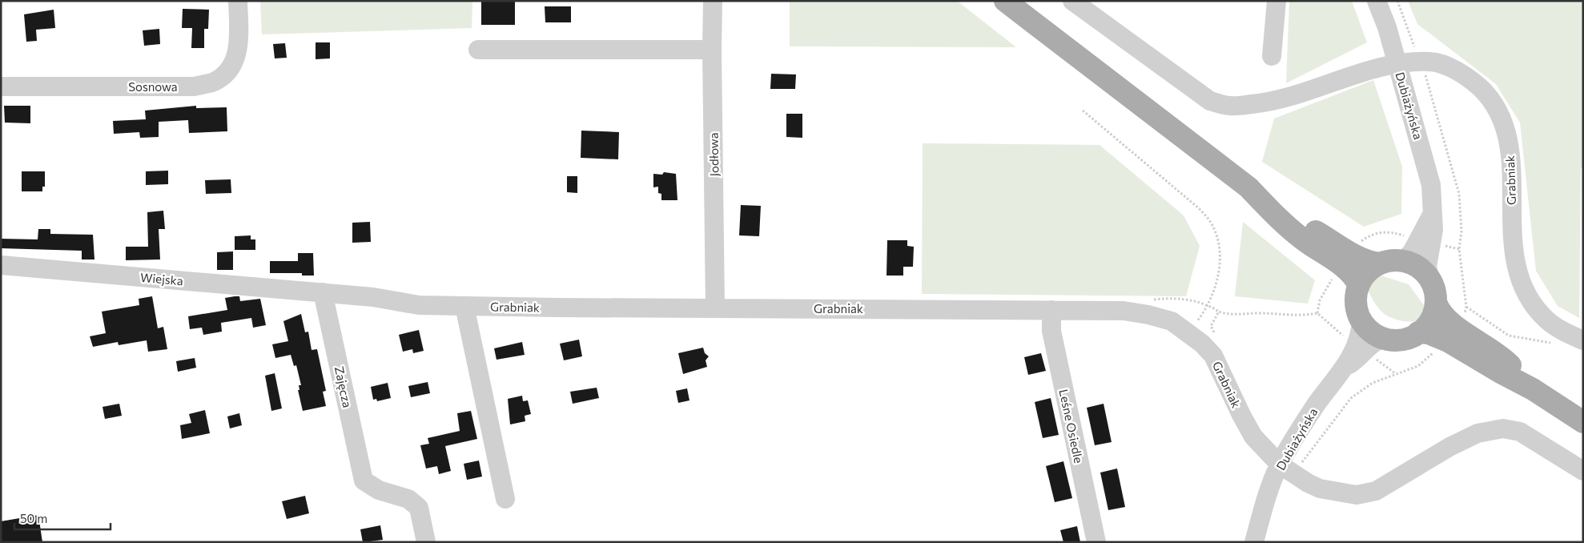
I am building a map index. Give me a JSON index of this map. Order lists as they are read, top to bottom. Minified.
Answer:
{"streets":{"street":["Sosnowa","Dubiażyńska","Jodłowa","Grabniak","Wiejska","Zajęcza","Leśne Osiedle"]},"crossings":[["Dubiażyńska","Grabniak"],["Jodłowa","Grabniak"],["Grabniak","Wiejska"],["Grabniak","Zajęcza"],["Grabniak","Leśne Osiedle"],["Wiejska","Zajęcza"]],"scale_bar":"50 m"}
